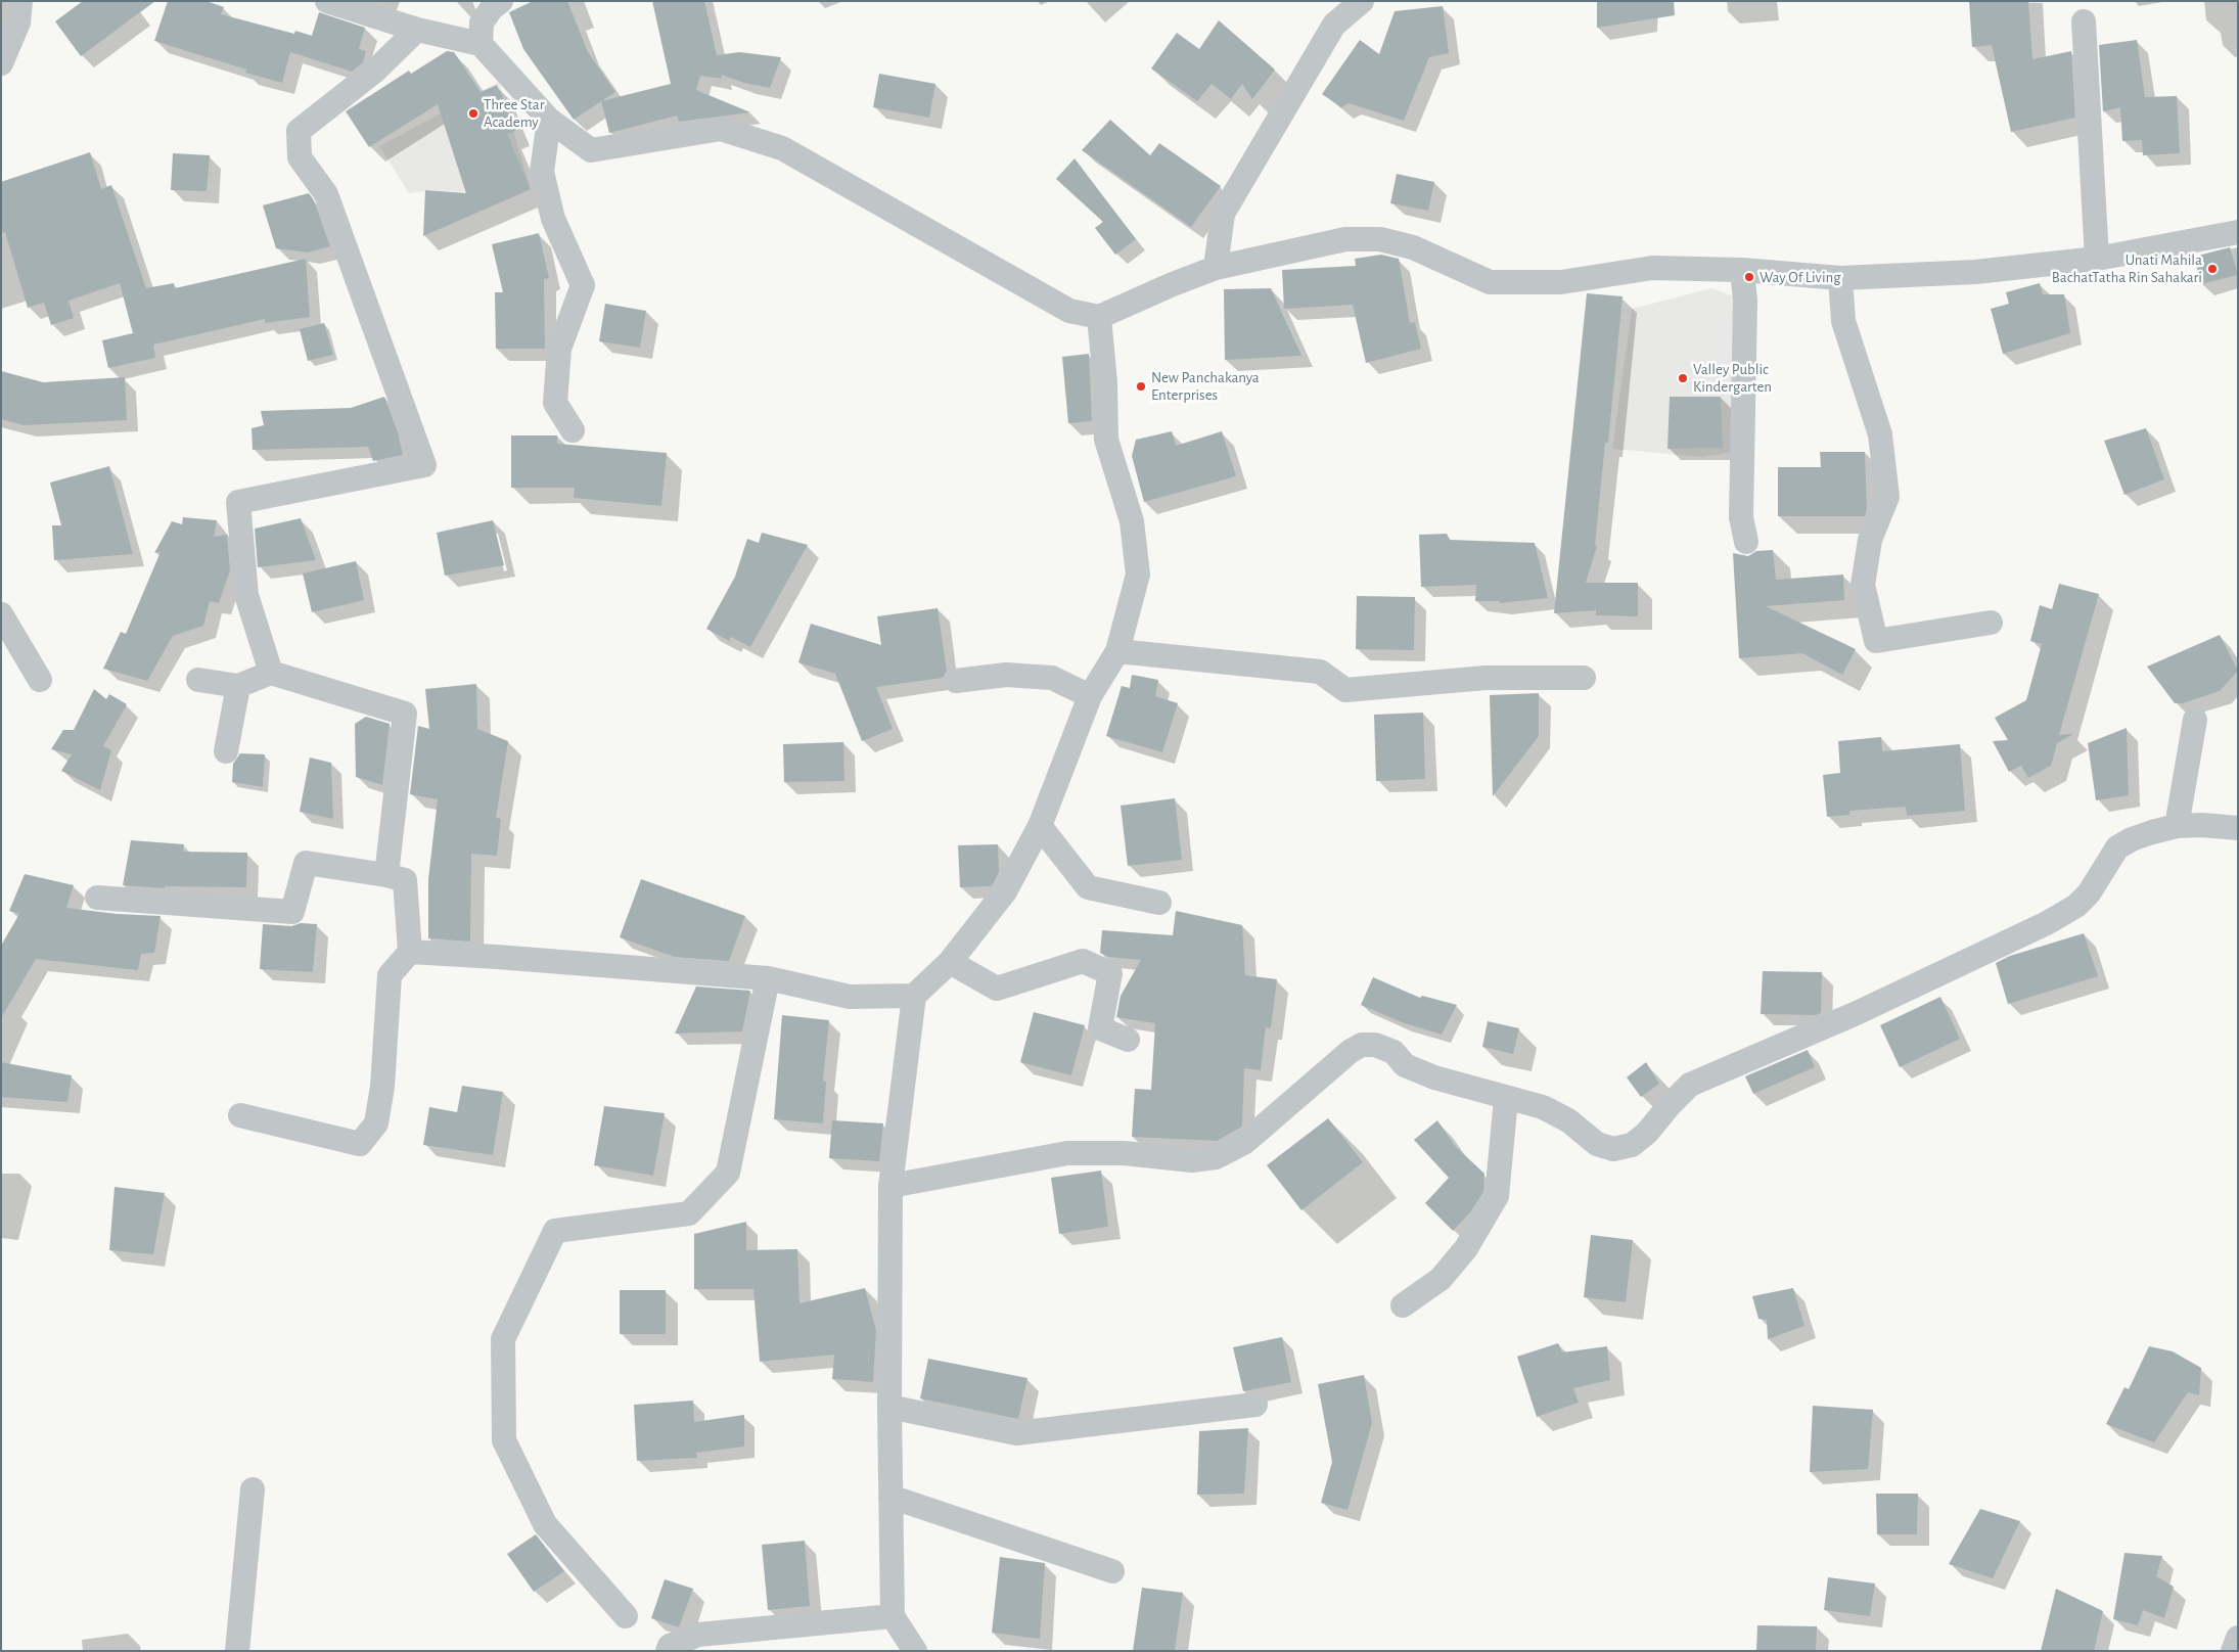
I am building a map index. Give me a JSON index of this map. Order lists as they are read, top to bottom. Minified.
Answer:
{"places":["Three Star Academy","Unati Mahila BachatTatha Rin Sahakari","Way Of Living","Valley Public Kindergarten","New Panchakanya Enterprises"]}
